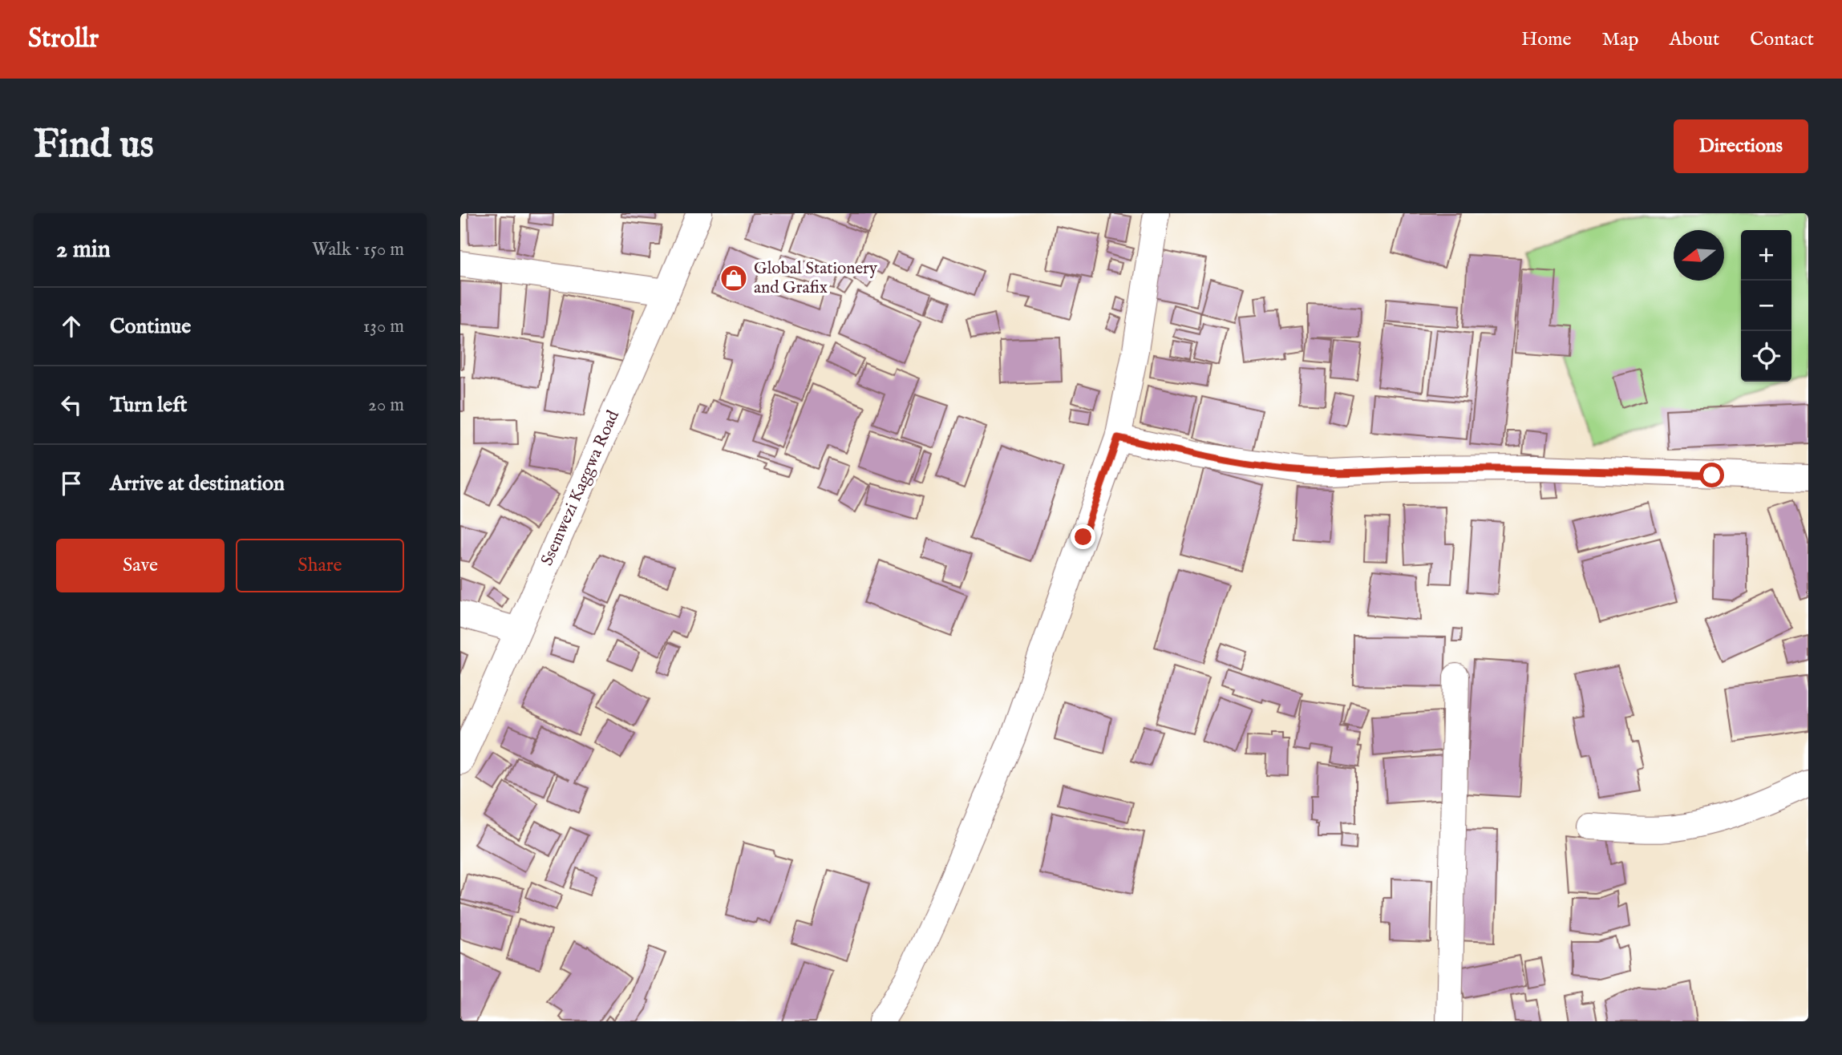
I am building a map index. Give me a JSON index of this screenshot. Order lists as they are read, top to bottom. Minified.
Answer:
{"streets":{"street":["Ssemwezi Kaggwa Road"]},"places":{"shop":["Global Stationery and Grafix"]},"north":"left","page":{"header":"Strollr","nav":["Home","Map","About","Contact"],"buttons":["Directions",["Save","Share"]],"title":"Find us","heading":["2 min","Walk · 150 m"],"map_buttons":["+","−"],"list":[["Continue","130 m"],["Turn left","20 m"],"Arrive at destination"]}}
